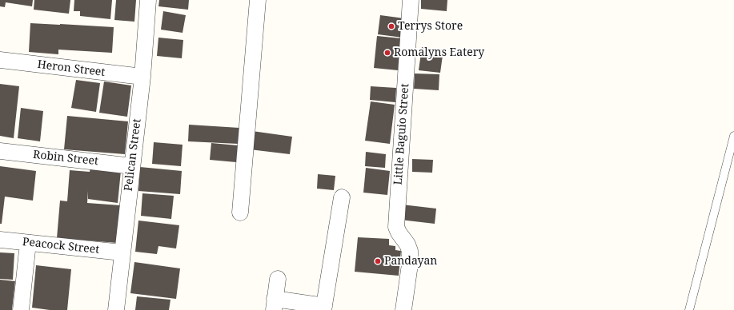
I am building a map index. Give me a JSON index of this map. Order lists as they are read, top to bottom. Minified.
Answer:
{"streets":{"street":["Heron Street","Little Baguio Street","Pelican Street","Robin Street","Peacock Street"]},"crossings":[["Heron Street","Pelican Street"],["Pelican Street","Robin Street"],["Pelican Street","Peacock Street"]],"places":["Terrys Store","Romalyns Eatery","Pandayan"]}
